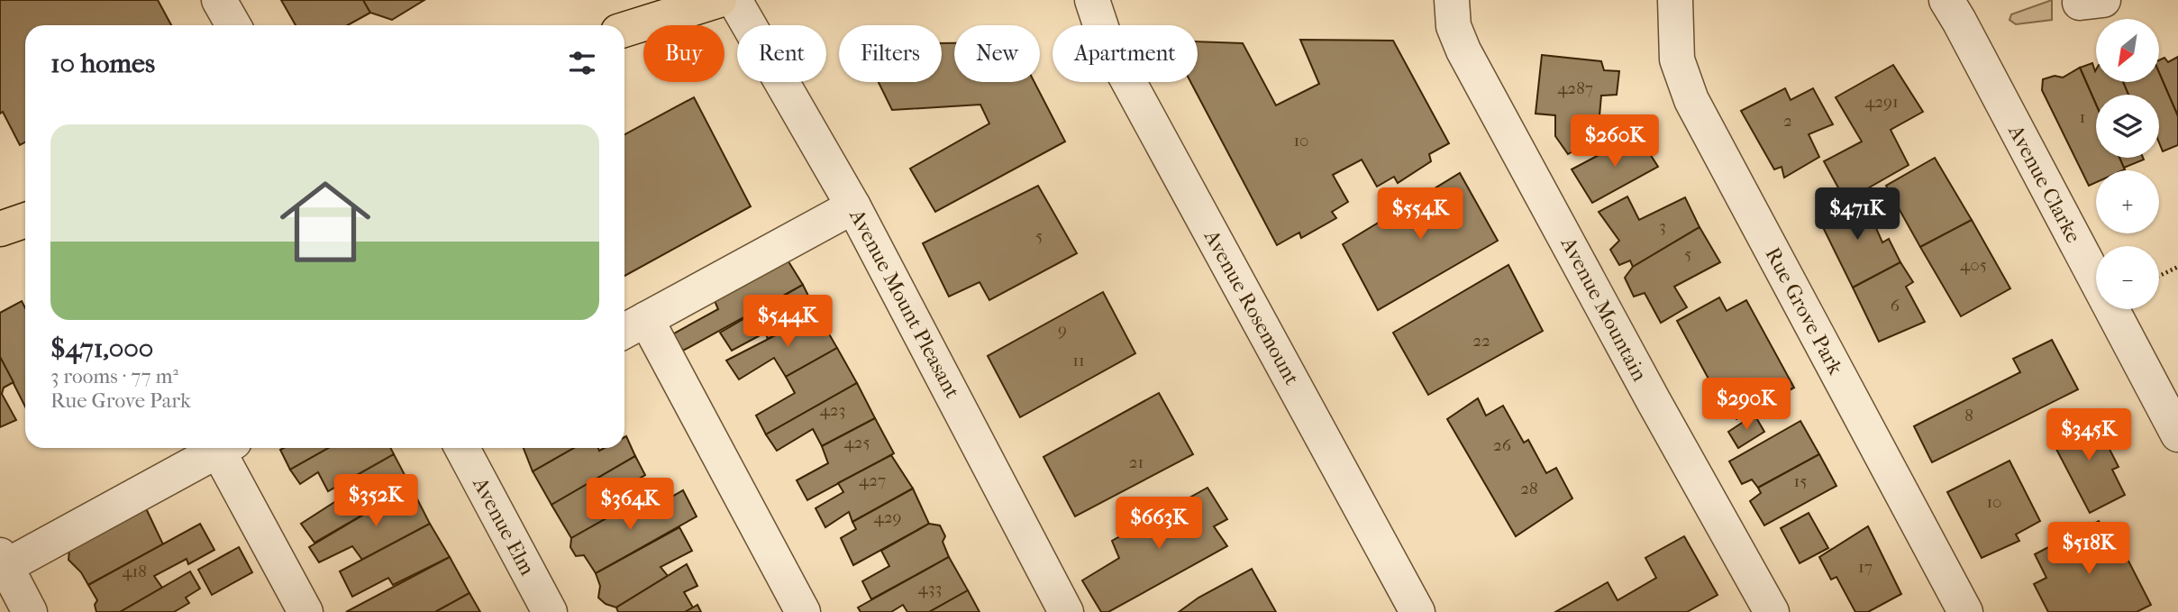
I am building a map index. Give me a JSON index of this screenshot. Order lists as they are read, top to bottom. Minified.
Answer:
{"streets":{"street":["Avenue Clarke","Avenue Mount Pleasant","Avenue Rosemount","Avenue Mountain","Rue Grove Park","Avenue Elm"]},"house_numbers":["4287","4291","1","2","10","3","5","5","405","6","9","22","11","423","8","425","26","21","427","15","28","10","429","17","418","433"],"north":"bottom left","page":{"map_buttons":["+","−"],"chip":["Buy","Rent","Filters","New","Apartment"],"heading":"10 homes","list":[{"name":"$471,000","note":"3 rooms · 77 m² · Rue Grove Park"}],"price":["$260K","$554K","$471K","$544K","$290K","$345K","$352K","$364K","$663K","$518K"]}}
